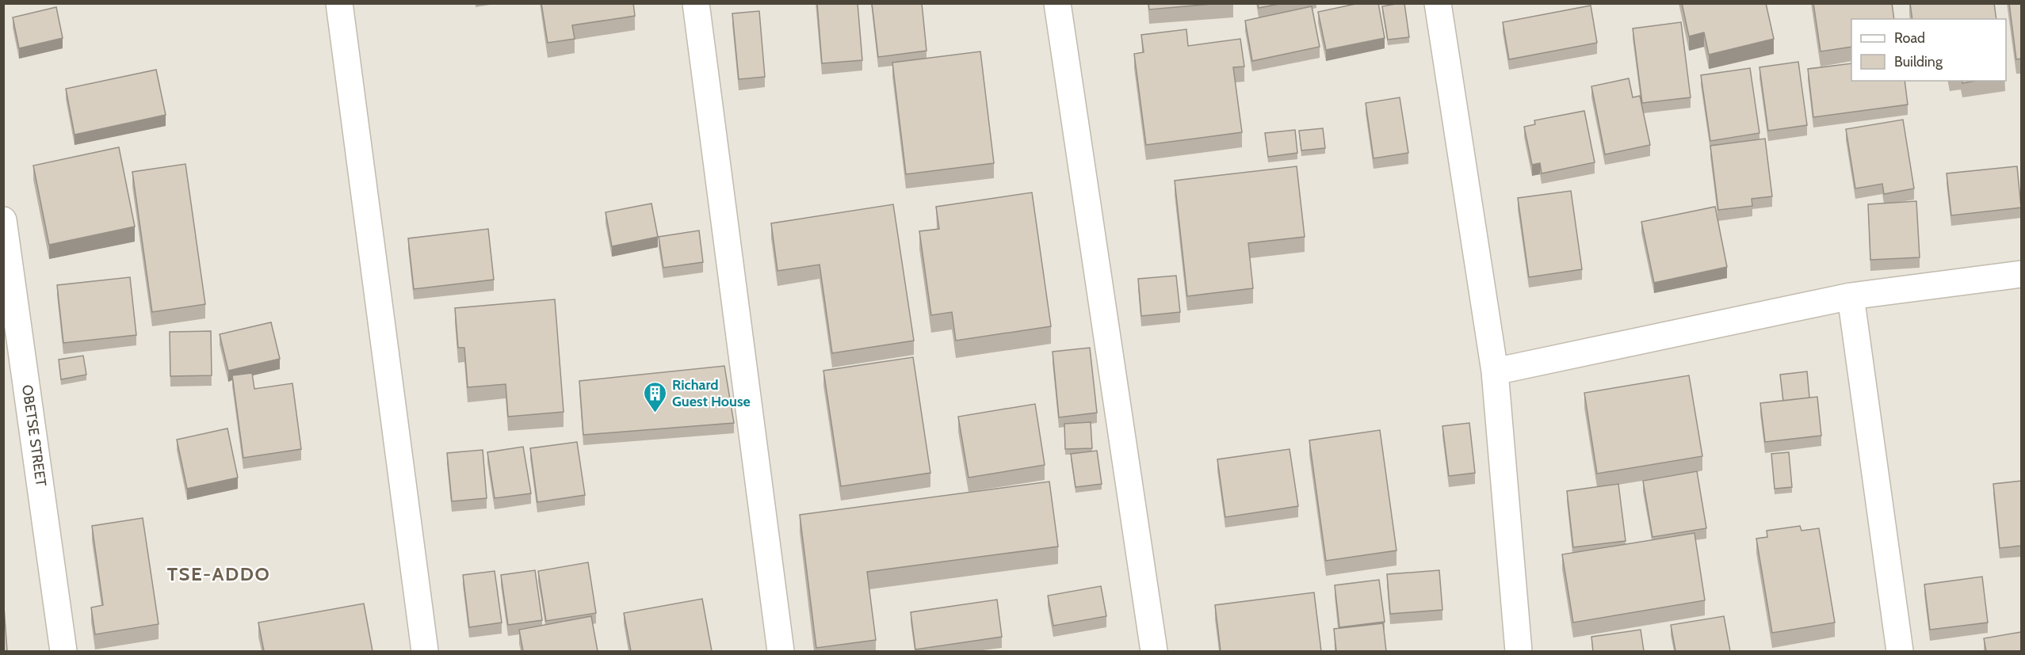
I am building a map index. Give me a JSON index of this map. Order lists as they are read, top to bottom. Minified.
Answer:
{"streets":{"street":["OBETSE STREET"]},"districts":["TSE-ADDO"],"places":{"building":["Richard Guest House"]},"legend":["Road","Building"]}
